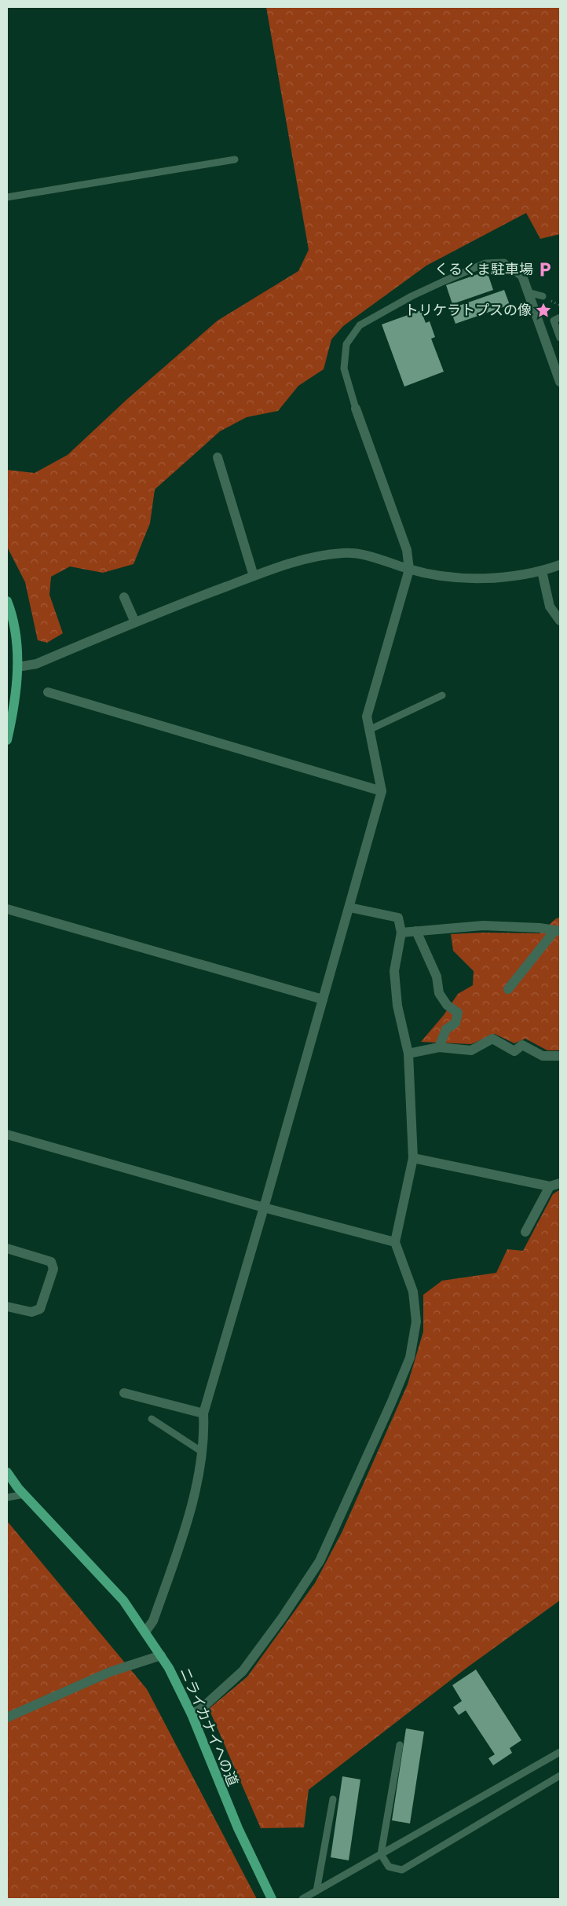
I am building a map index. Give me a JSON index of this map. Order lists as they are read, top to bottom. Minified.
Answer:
{"streets":{"main road":["ニライカナイへの道"]},"places":{"parking":["くるくま駐車場"],"place":["トリケラトプスの像"]}}
